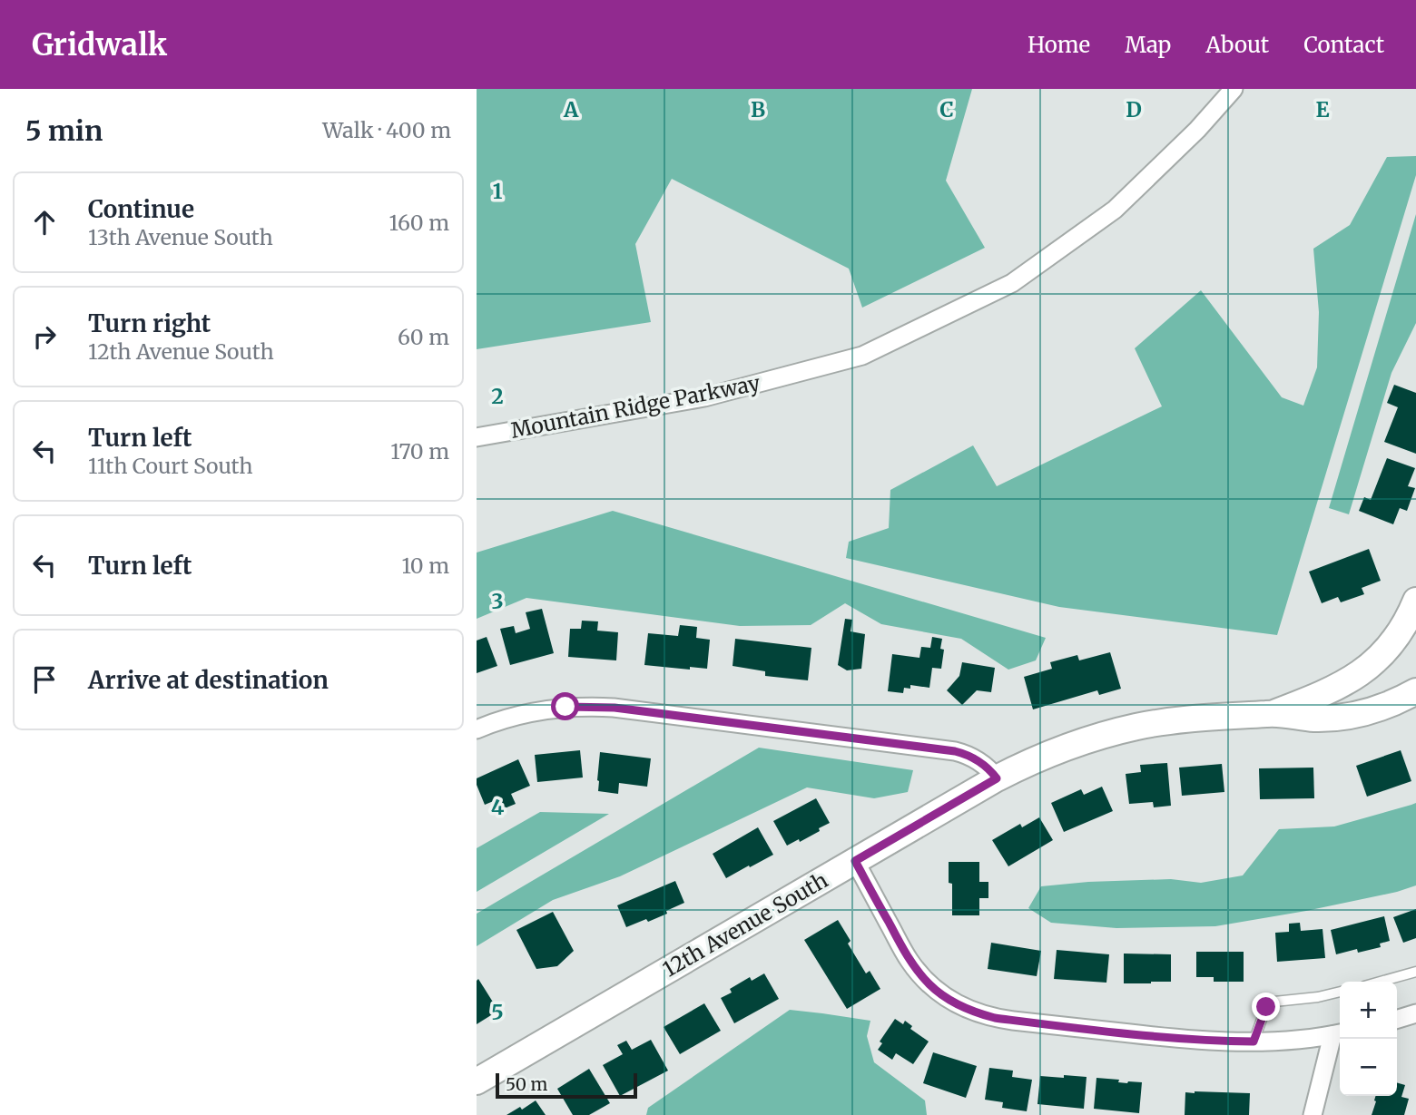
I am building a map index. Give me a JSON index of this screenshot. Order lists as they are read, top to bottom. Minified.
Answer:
{"streets":{"street":["Mountain Ridge Parkway","12th Avenue South"]},"scale_bar":"50 m","page":{"header":"Gridwalk","nav":["Home","Map","About","Contact"],"heading":["5 min","Walk · 400 m"],"list":[["Continue","13th Avenue South","160 m"],["Turn right","12th Avenue South","60 m"],["Turn left","11th Court South","170 m"],["Turn left","10 m"],"Arrive at destination"],"map_buttons":["+","−"],"scale":"50 m"},"grid":{"columns":["A","B","C","D","E"],"rows":["1","2","3","4","5"]}}
